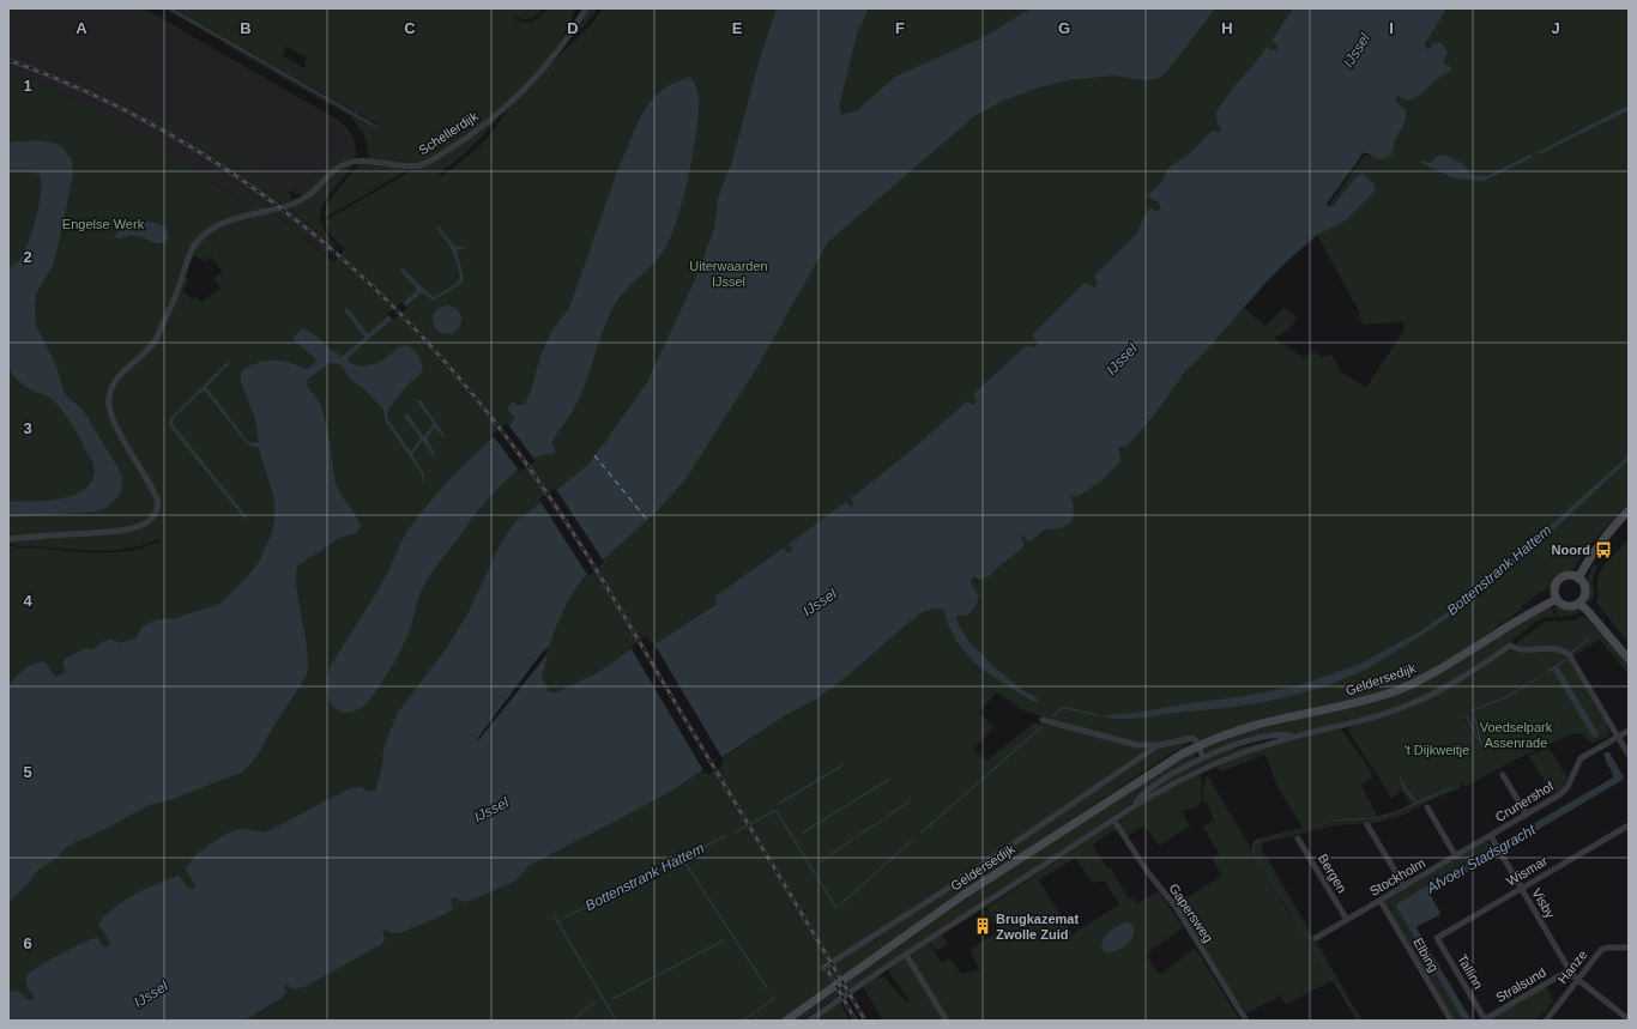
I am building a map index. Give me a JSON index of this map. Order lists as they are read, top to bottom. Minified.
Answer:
{"streets":{"main road":["Geldersedijk"],"street":["Schellerdijk","Crunershof","Wismar","Bergen","Stockholm","Visby","Gapersweg","Elbing","Hanze","Tallinn","Stralsund"]},"crossings":[["Crunershof","Stockholm"],["Crunershof","Visby"],["Wismar","Visby"],["Wismar","Tallinn"],["Bergen","Stockholm"],["Stockholm","Visby"],["Stockholm","Elbing"],["Visby","Hanze"],["Visby","Stralsund"],["Tallinn","Stralsund"]],"water":["IJssel","Bottenstrank Hattem","Afvoer Stadsgracht"],"parks":["Engelse Werk","Uiterwaarden IJssel","Voedselpark Assenrade","'t Dijkweitje"],"places":{"bus stop":["Noord"],"building":["Brugkazemat Zwolle Zuid"]},"grid":{"columns":["A","B","C","D","E","F","G","H","I","J"],"rows":["1","2","3","4","5","6"]}}
